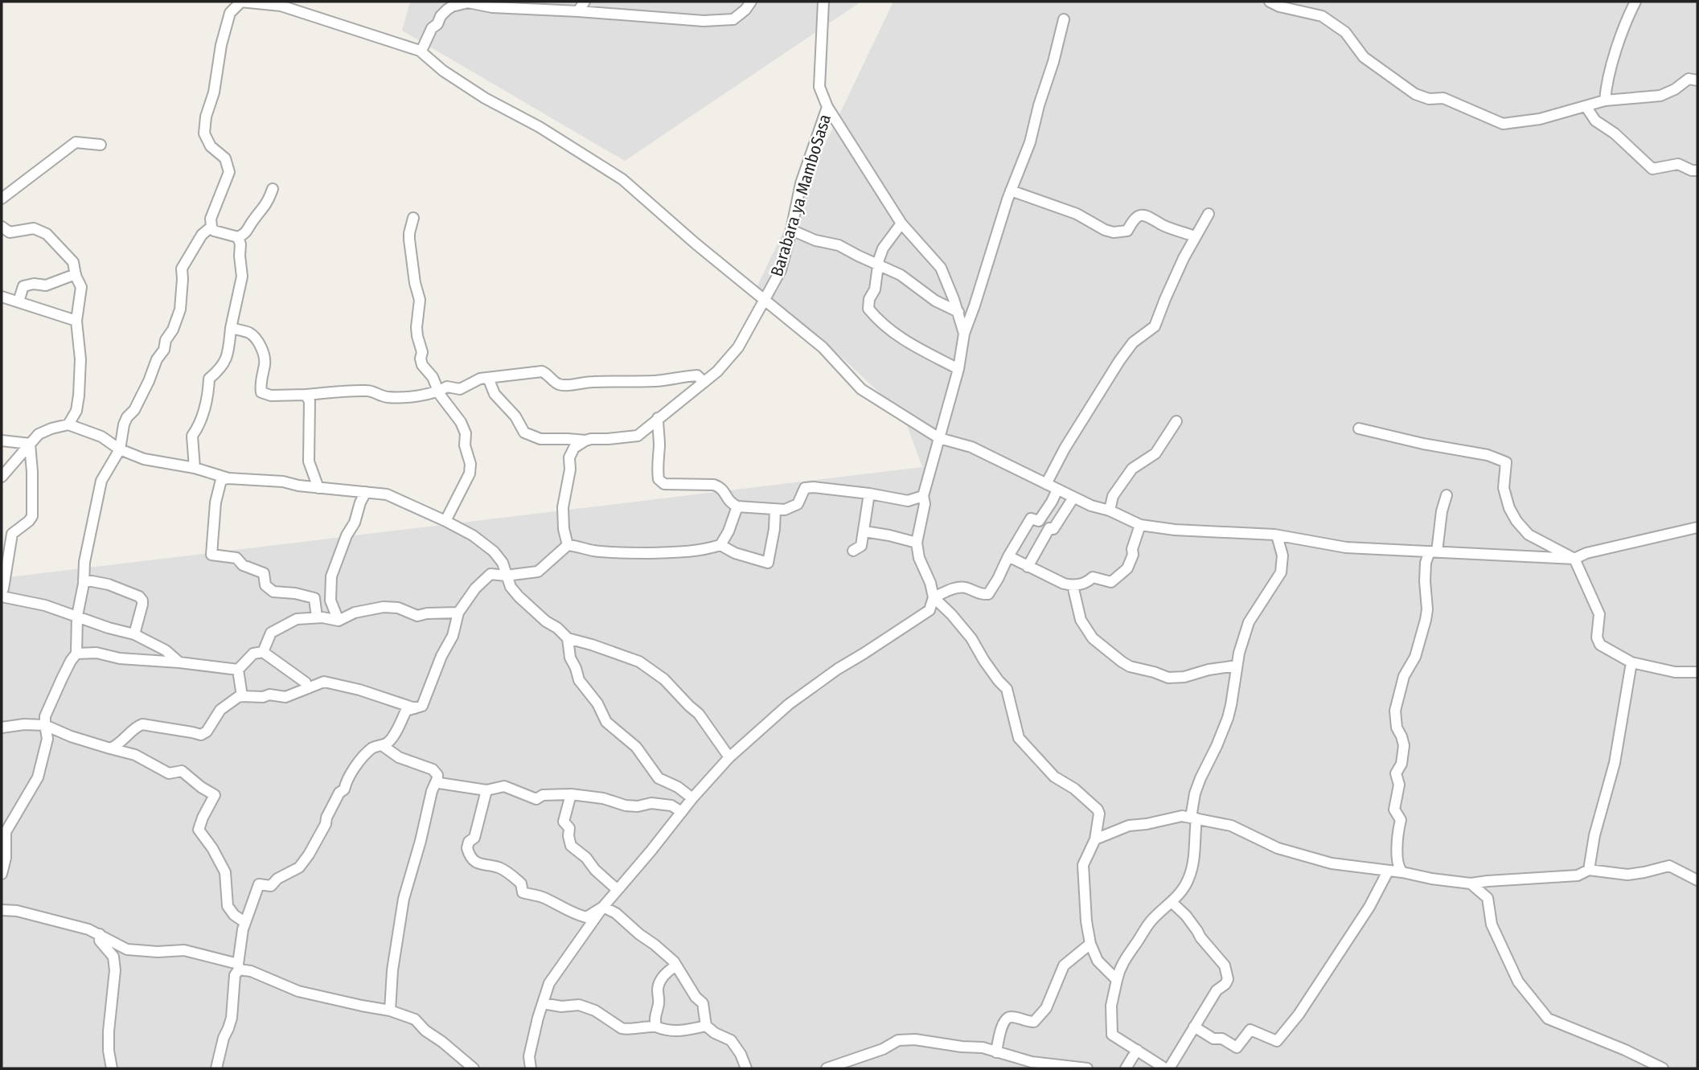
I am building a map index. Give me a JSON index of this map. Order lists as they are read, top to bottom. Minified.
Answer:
{"streets":{"street":["Barabara ya MamboSasa"]}}
